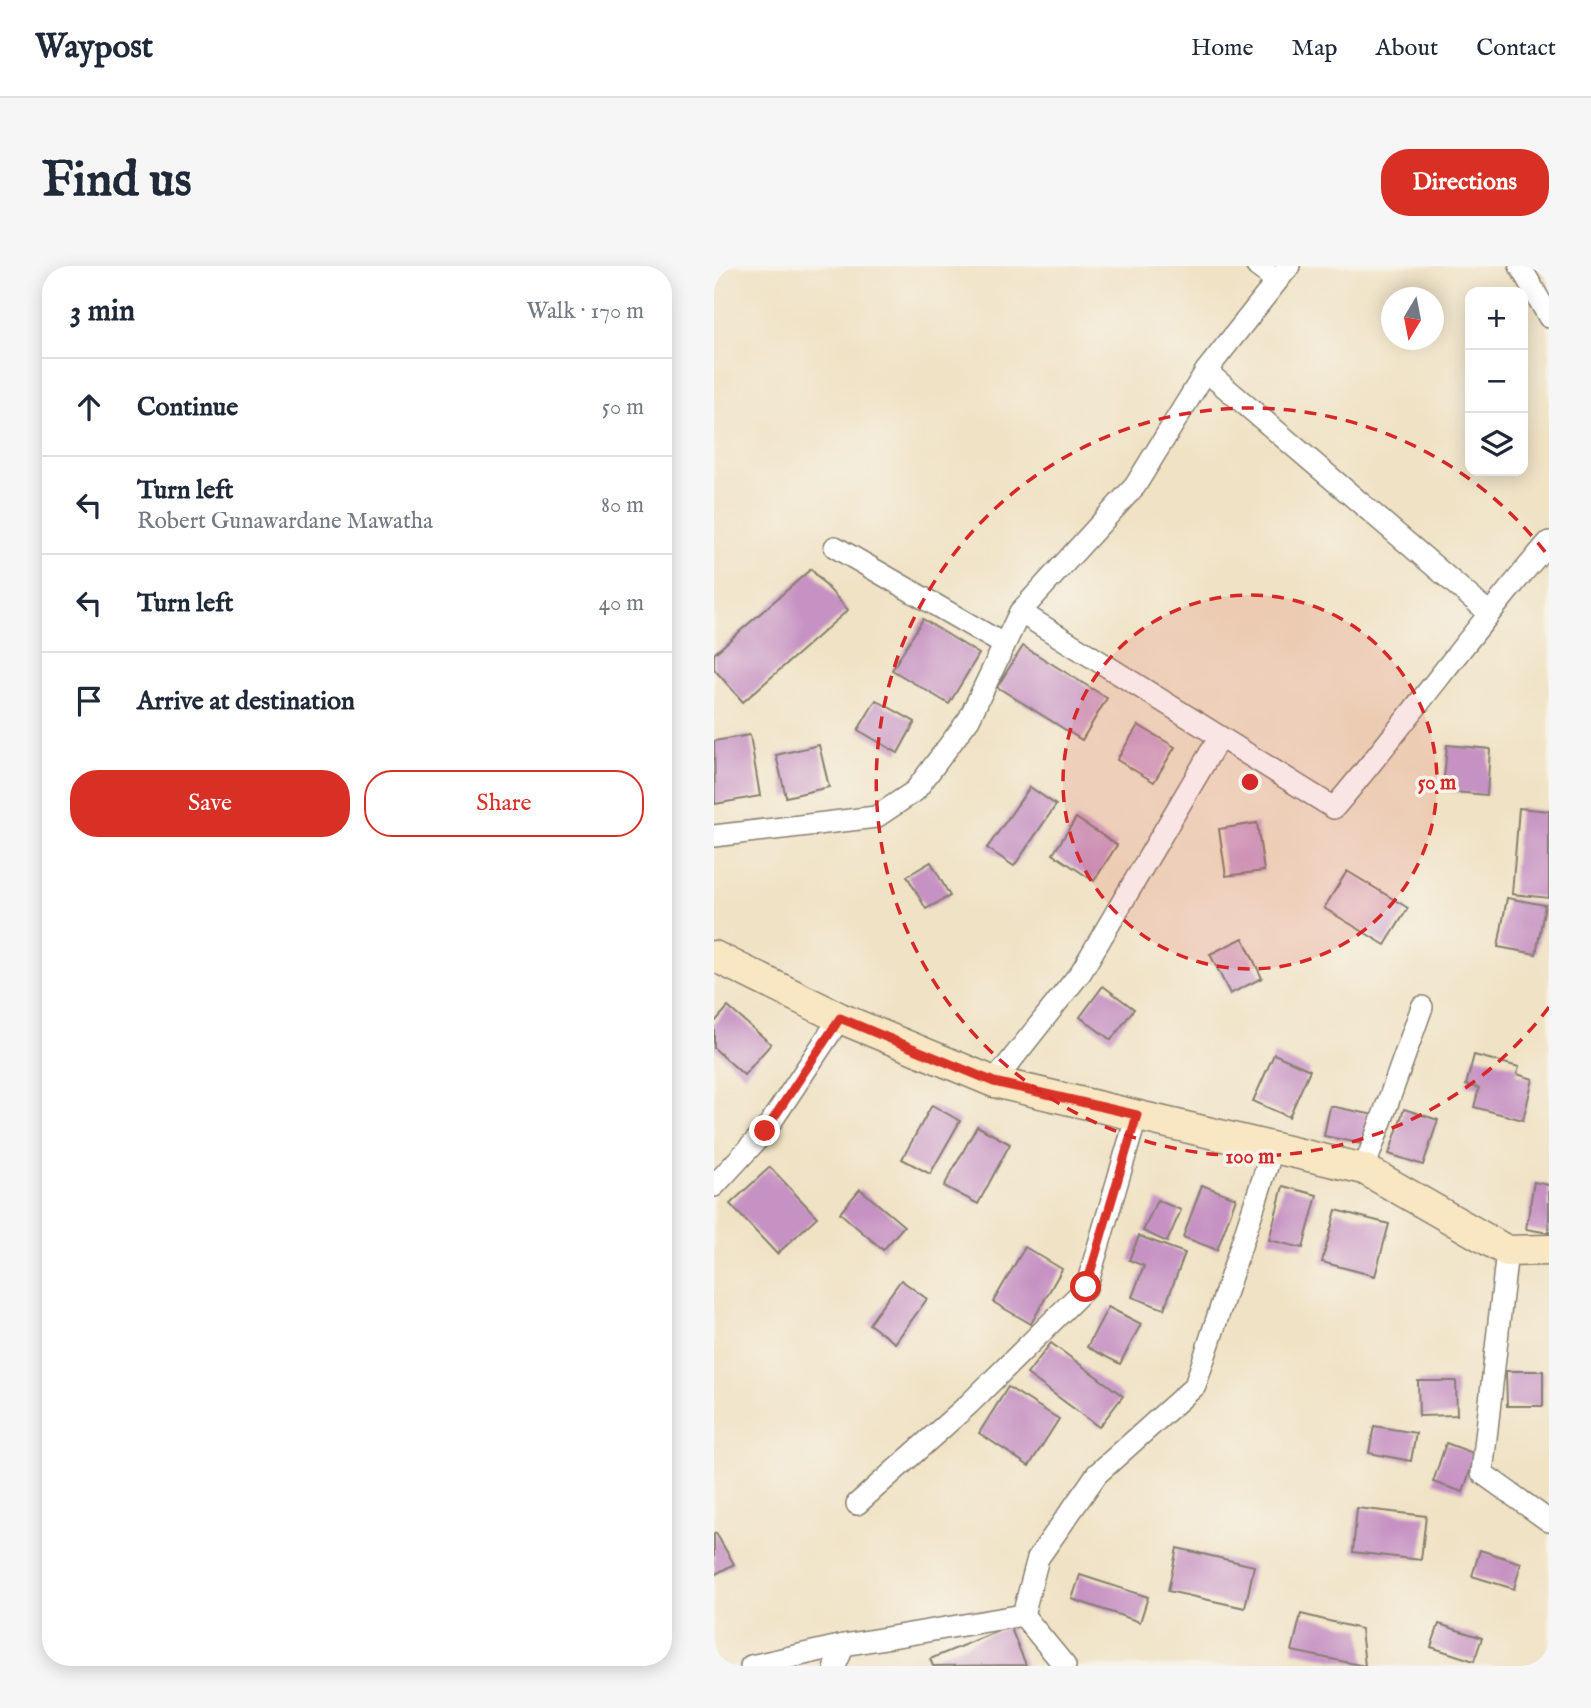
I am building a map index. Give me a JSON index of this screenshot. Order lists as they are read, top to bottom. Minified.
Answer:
{"north":"bottom","page":{"header":"Waypost","nav":["Home","Map","About","Contact"],"buttons":["Directions",["Save","Share"]],"title":"Find us","heading":["3 min","Walk · 170 m"],"map_buttons":["+","−"],"list":[["Continue","50 m"],["Turn left","Robert Gunawardane Mawatha","80 m"],["Turn left","40 m"],"Arrive at destination"]},"rings":["50 m","100 m"]}
